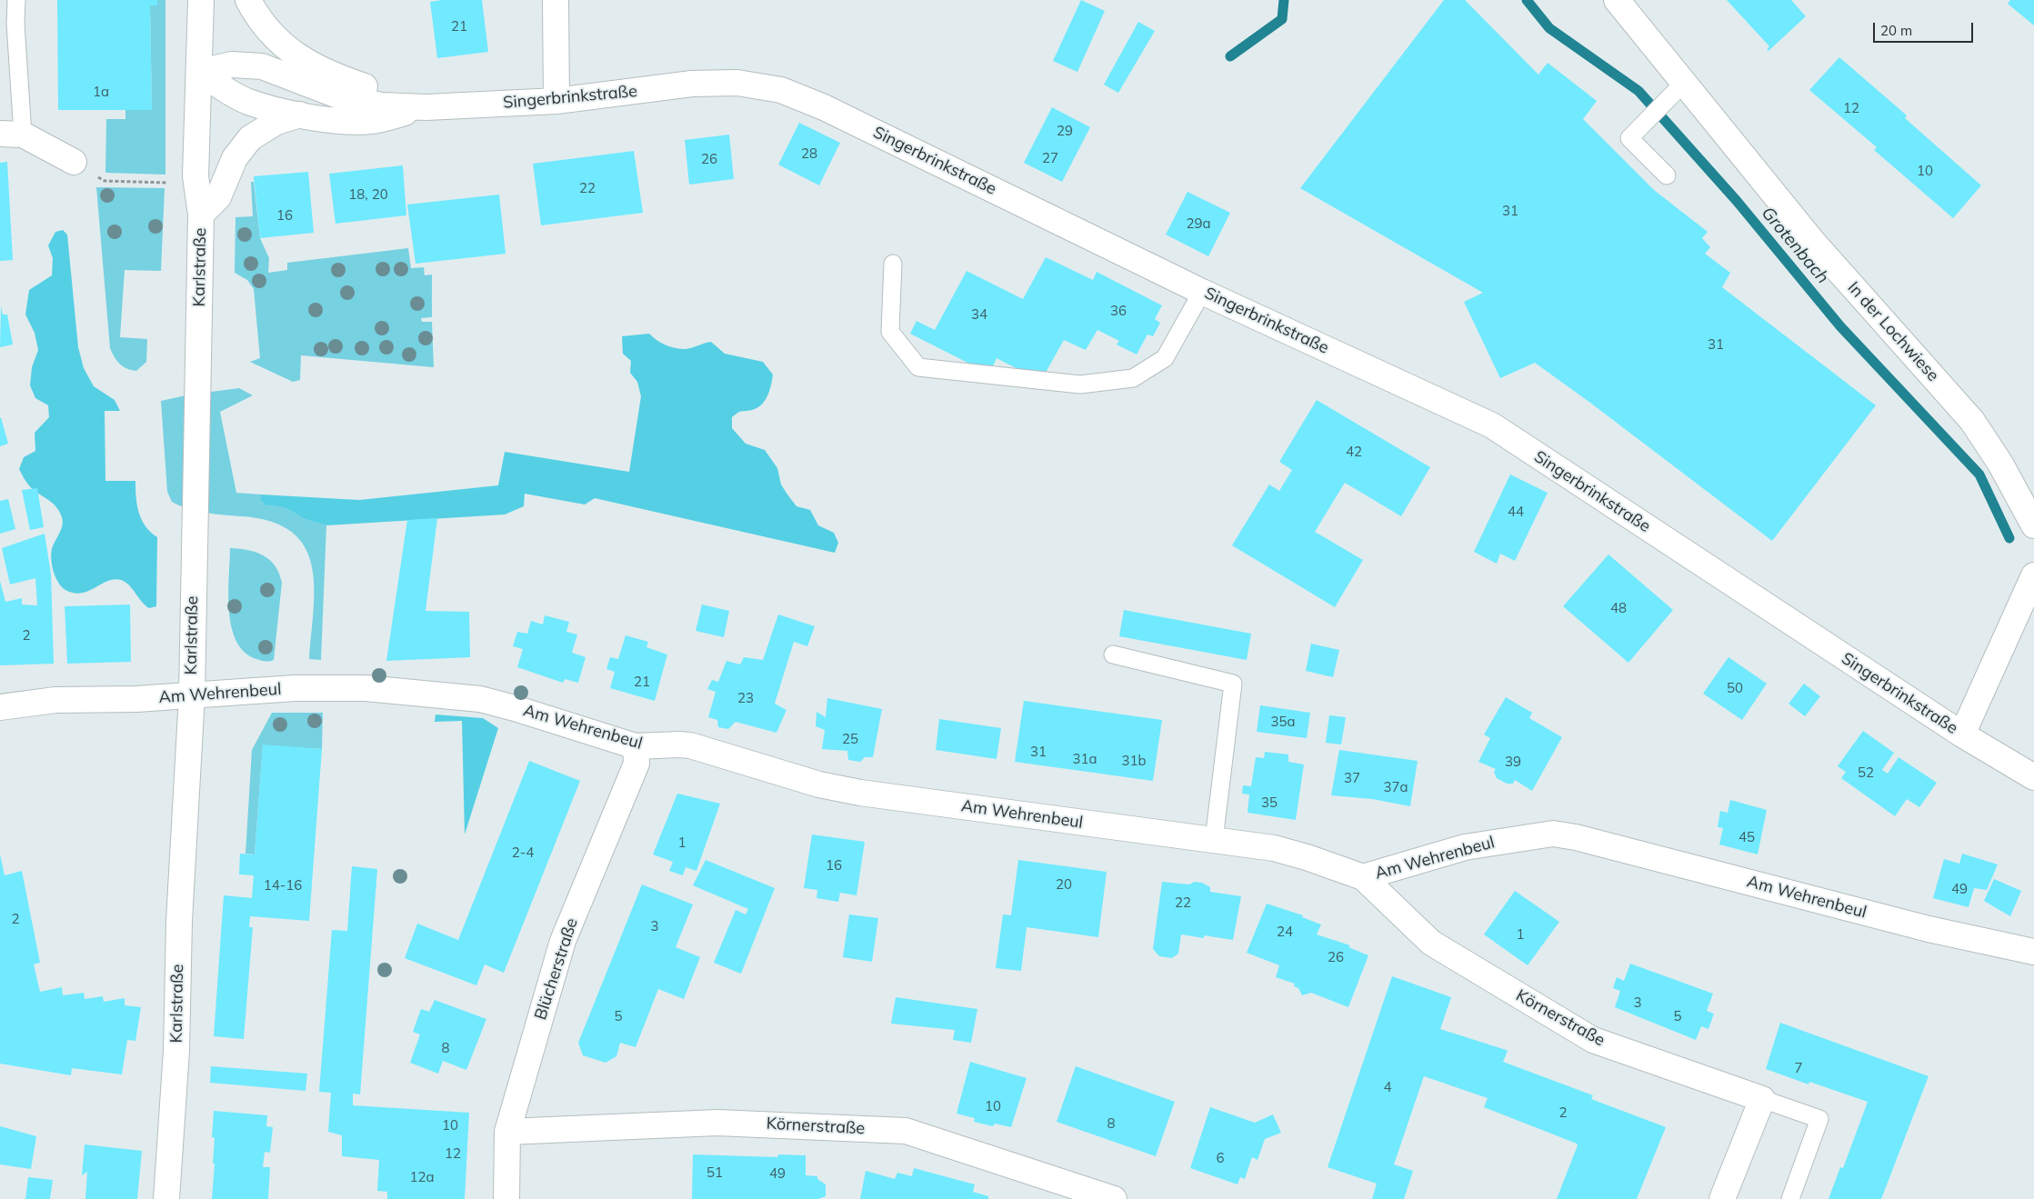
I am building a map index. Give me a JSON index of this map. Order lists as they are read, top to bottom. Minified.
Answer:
{"streets":{"street":["Singerbrinkstraße","Karlstraße","In der Lochwiese","Am Wehrenbeul","Blücherstraße","Körnerstraße"]},"crossings":[["Singerbrinkstraße","Karlstraße"],["Karlstraße","Am Wehrenbeul"],["Am Wehrenbeul","Blücherstraße"],["Am Wehrenbeul","Körnerstraße"],["Blücherstraße","Körnerstraße"]],"water":["Grotenbach"],"house_numbers":["21","1a","12","29","28","27","26","10","22","18, 20","31","16","29a","36","34","31","42","44","48","2","21","50","23","35a","25","31","31a","31b","39","52","37","37a","35","45","1","2-4","16","20","14-16","49","22","2","3","24","1","26","3","5","5","8","7","4","10","2","8","10","12","6","51","49","12a"],"scale_bar":"20 m"}
